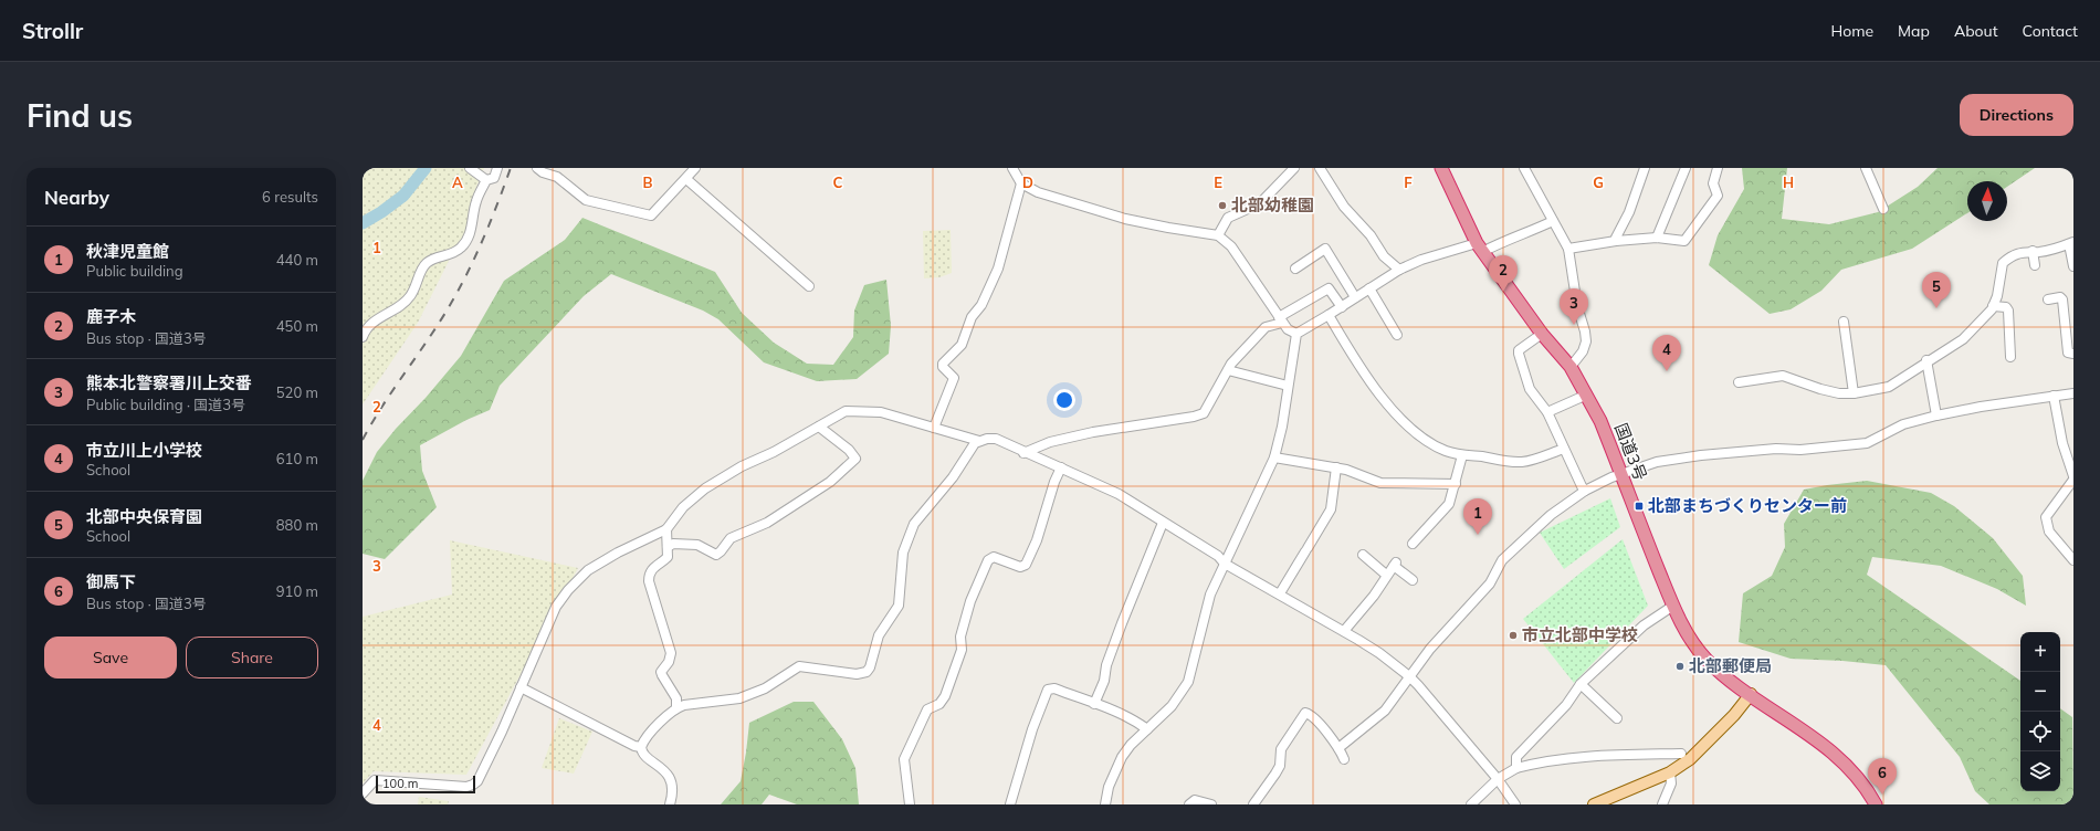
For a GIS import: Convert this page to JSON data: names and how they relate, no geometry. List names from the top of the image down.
{
  "streets": {
    "highway": ["国道3号"]
  },
  "places": {
    "other": ["北部幼稚園", "市立北部中学校", "北部郵便局"],
    "transit": ["北部まちづくりセンター前"]
  },
  "scale_bar": "100 m",
  "north": "top",
  "page": {
    "header": "Strollr",
    "nav": [
      "Home",
      "Map",
      "About",
      "Contact"
    ],
    "buttons": [
      "Directions",
      ["Save", "Share"]
    ],
    "title": "Find us",
    "heading": ["Nearby", "6 results"],
    "list": [
      {
        "mark": "1",
        "name": "秋津児童館",
        "note": "Public building",
        "value": "440 m"
      },
      {
        "mark": "2",
        "name": "鹿子木",
        "note": "Bus stop · 国道3号",
        "value": "450 m"
      },
      {
        "mark": "3",
        "name": "熊本北警察署川上交番",
        "note": "Public building · 国道3号",
        "value": "520 m"
      },
      {
        "mark": "4",
        "name": "市立川上小学校",
        "note": "School",
        "value": "610 m"
      },
      {
        "mark": "5",
        "name": "北部中央保育園",
        "note": "School",
        "value": "880 m"
      },
      {
        "mark": "6",
        "name": "御馬下",
        "note": "Bus stop · 国道3号",
        "value": "910 m"
      }
    ],
    "pins": [
      "2",
      "5",
      "3",
      "4",
      "1",
      "6"
    ],
    "map_buttons": ["+", "−"],
    "scale": "100 m"
  },
  "grid": {
    "columns": [
      "A",
      "B",
      "C",
      "D",
      "E",
      "F",
      "G",
      "H"
    ],
    "rows": [
      "1",
      "2",
      "3",
      "4"
    ]
  }
}
